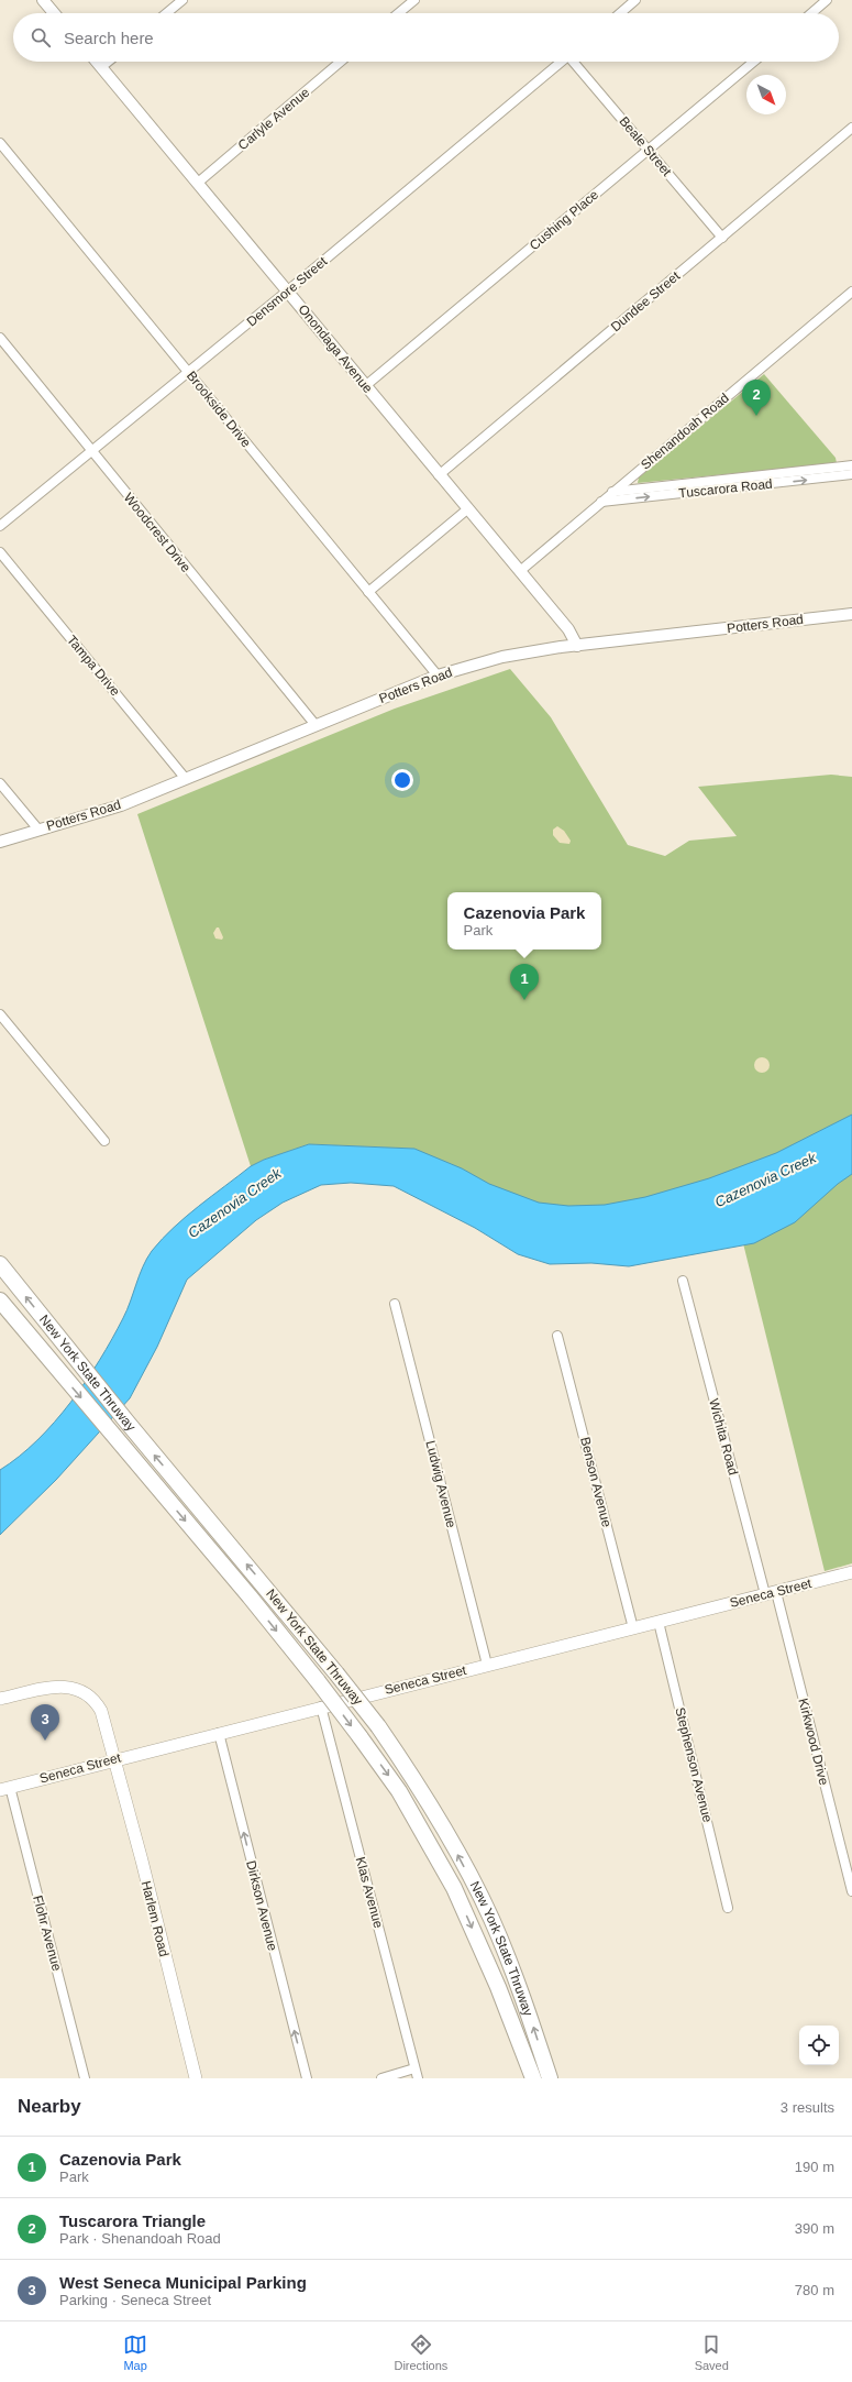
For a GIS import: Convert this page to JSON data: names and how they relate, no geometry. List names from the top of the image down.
{
  "streets": {
    "highway": ["New York State Thruway"],
    "main road": ["Seneca Street", "Harlem Road"],
    "street": [
      "Carlyle Avenue",
      "Beale Street",
      "Cushing Place",
      "Densmore Street",
      "Dundee Street",
      "Onondaga Avenue",
      "Brookside Drive",
      "Shenandoah Road",
      "Tuscarora Road",
      "Woodcrest Drive",
      "Potters Road",
      "Tampa Drive",
      "Wichita Road",
      "Benson Avenue",
      "Ludwig Avenue",
      "Kirkwood Drive",
      "Stephenson Avenue",
      "Klas Avenue",
      "Dirkson Avenue",
      "Flohr Avenue"
    ]
  },
  "crossings": [
    ["Carlyle Avenue", "Onondaga Avenue"],
    ["Beale Street", "Cushing Place"],
    ["Beale Street", "Dundee Street"],
    ["Cushing Place", "Onondaga Avenue"],
    ["Densmore Street", "Onondaga Avenue"],
    ["Densmore Street", "Brookside Drive"],
    ["Densmore Street", "Woodcrest Drive"],
    ["Dundee Street", "Onondaga Avenue"],
    ["Onondaga Avenue", "Shenandoah Road"],
    ["Onondaga Avenue", "Potters Road"],
    ["Brookside Drive", "Potters Road"],
    ["Shenandoah Road", "Tuscarora Road"],
    ["Woodcrest Drive", "Potters Road"],
    ["Potters Road", "Tampa Drive"],
    ["Wichita Road", "Seneca Street"],
    ["Wichita Road", "Kirkwood Drive"],
    ["Benson Avenue", "Seneca Street"],
    ["Ludwig Avenue", "Seneca Street"],
    ["Seneca Street", "Kirkwood Drive"],
    ["Seneca Street", "Stephenson Avenue"],
    ["Seneca Street", "Klas Avenue"],
    ["Seneca Street", "Dirkson Avenue"],
    ["Seneca Street", "Harlem Road"],
    ["Seneca Street", "Flohr Avenue"]
  ],
  "one_way": ["Dirkson Avenue"],
  "water": ["Cazenovia Creek"],
  "north": "bottom right",
  "page": {
    "search": "Search here",
    "pins": ["2", "1", "3"],
    "popup": ["Cazenovia Park", "Park"],
    "heading": ["Nearby", "3 results"],
    "list": [
      {
        "mark": "1",
        "name": "Cazenovia Park",
        "note": "Park",
        "value": "190 m"
      },
      {
        "mark": "2",
        "name": "Tuscarora Triangle",
        "note": "Park · Shenandoah Road",
        "value": "390 m"
      },
      {
        "mark": "3",
        "name": "West Seneca Municipal Parking",
        "note": "Parking · Seneca Street",
        "value": "780 m"
      }
    ],
    "nav": ["Map", "Directions", "Saved"]
  }
}
